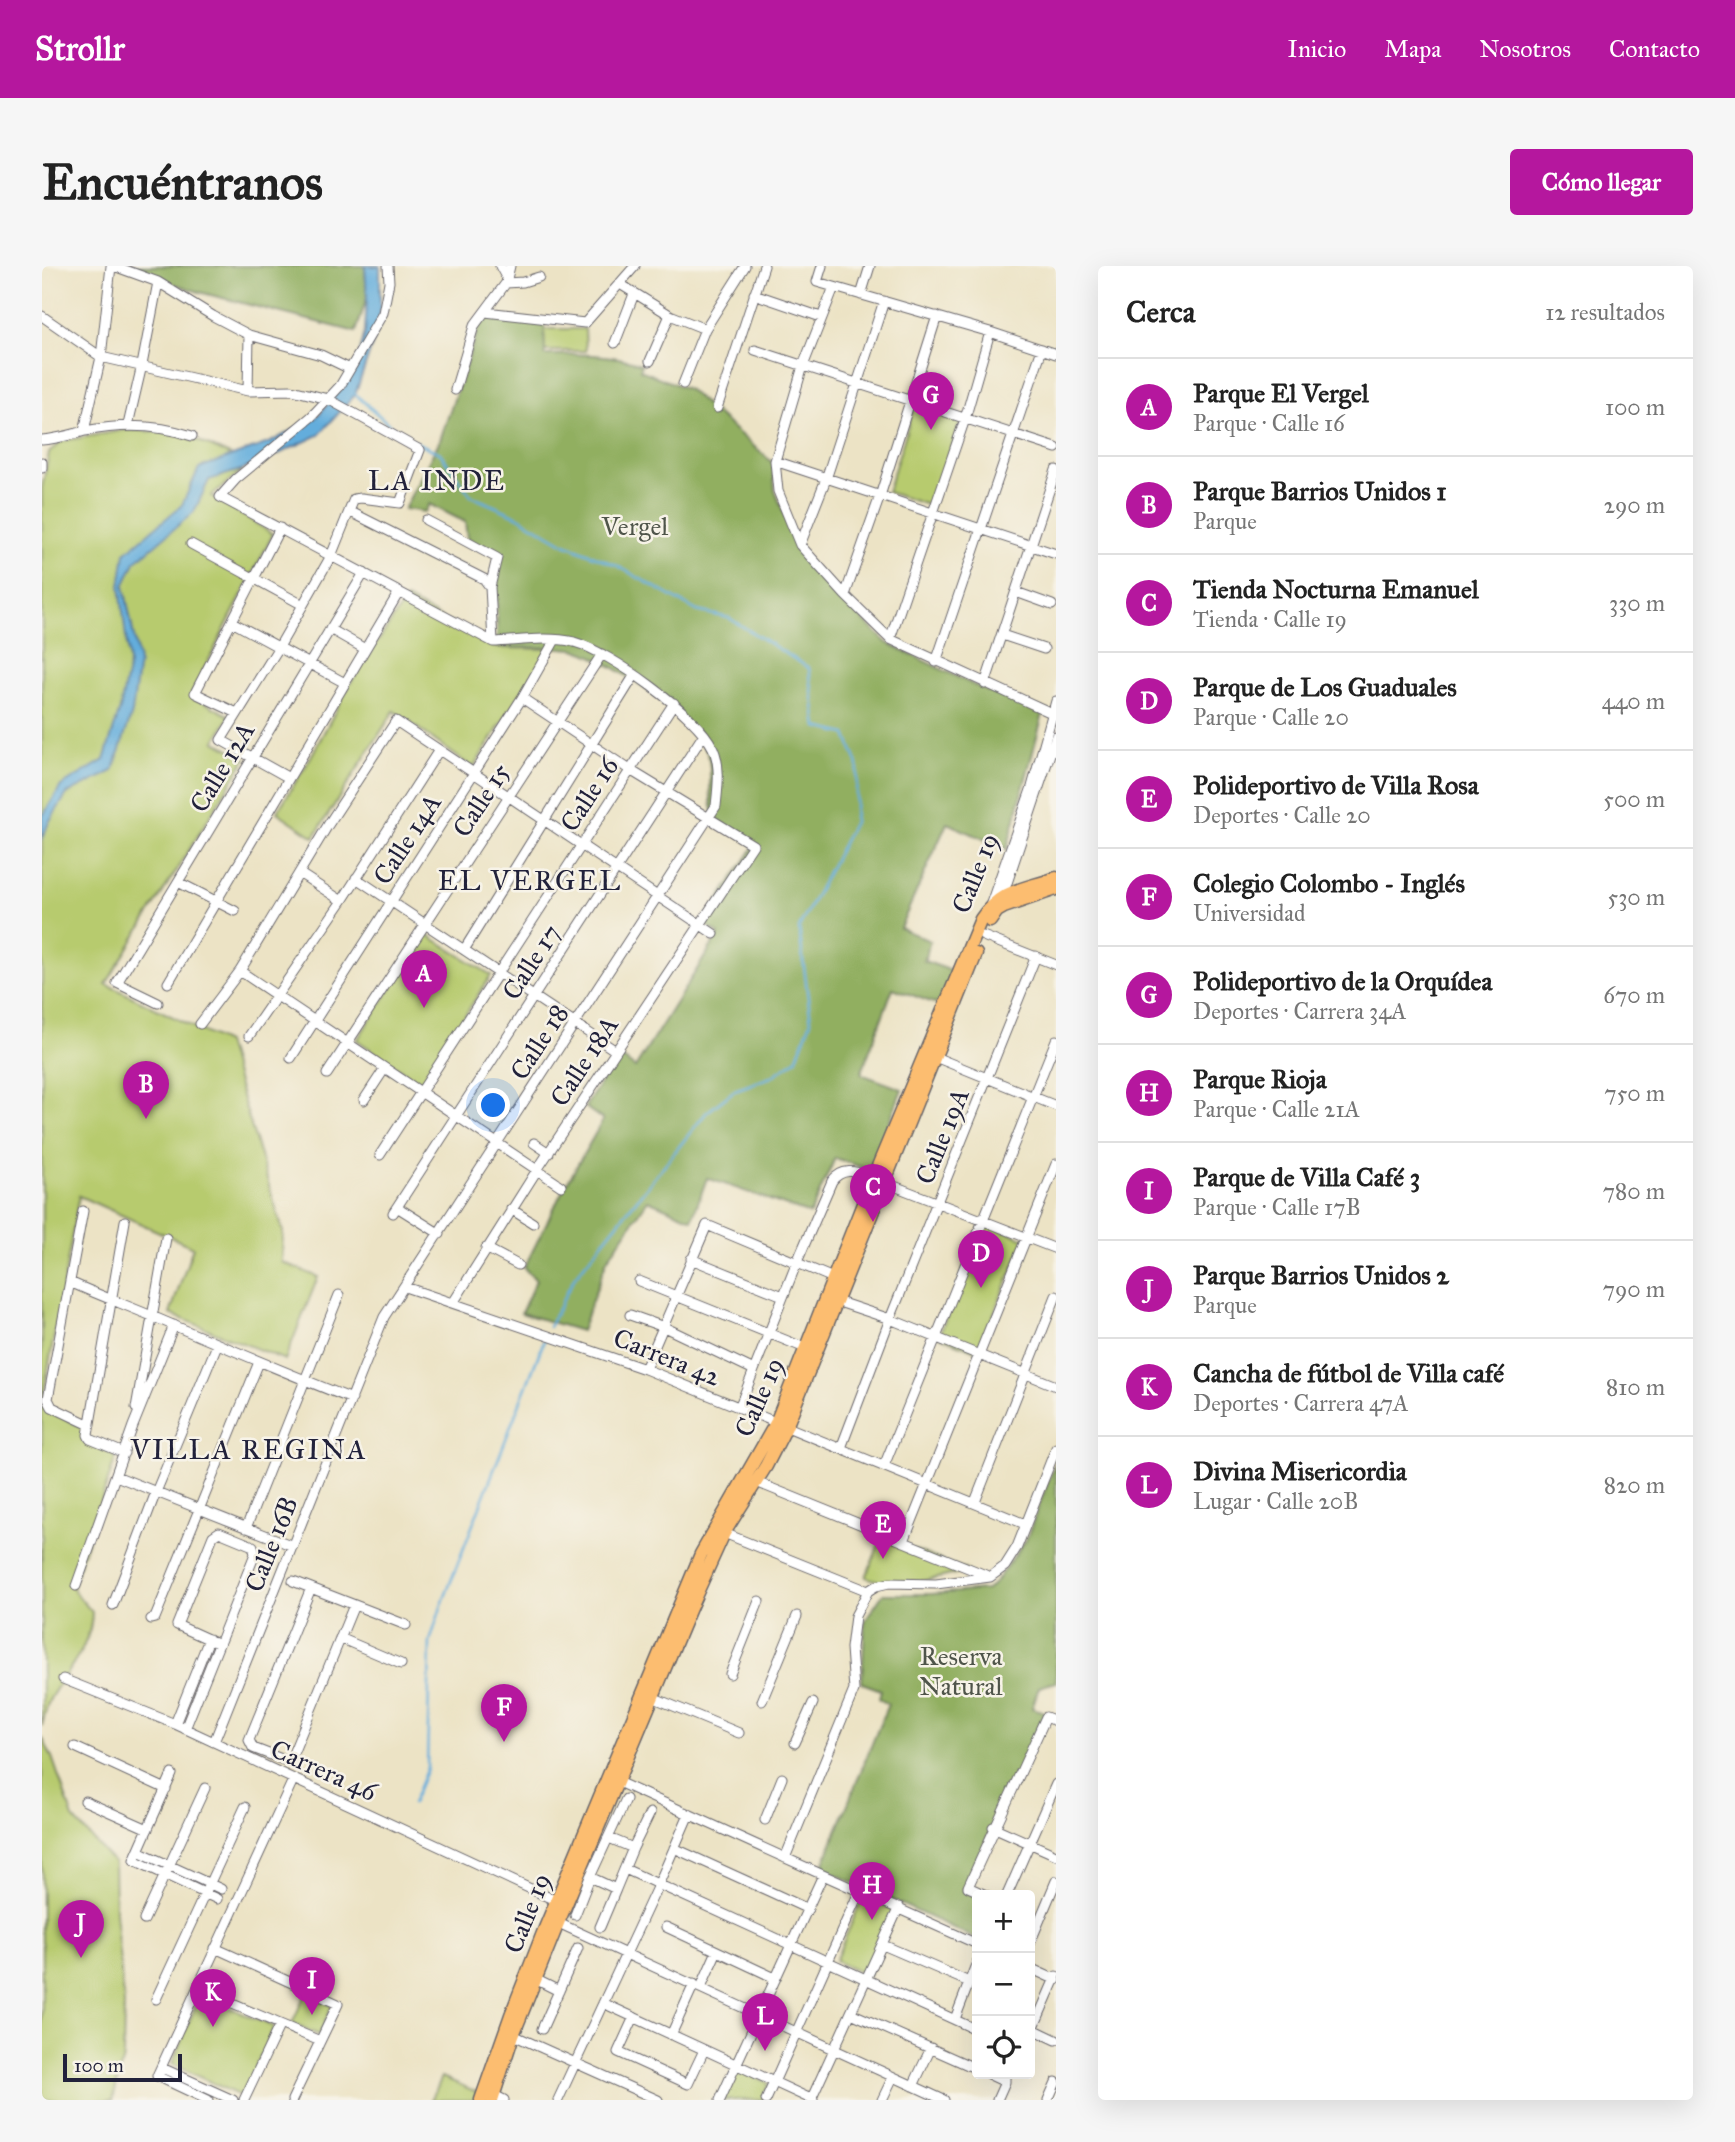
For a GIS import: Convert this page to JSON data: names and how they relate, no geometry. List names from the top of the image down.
{
  "streets": {
    "main road": ["Calle 19"],
    "street": [
      "Calle 12A",
      "Calle 16",
      "Calle 15",
      "Calle 14A",
      "Calle 17",
      "Calle 18",
      "Calle 18A",
      "Calle 19A",
      "Carrera 42",
      "Calle 16B",
      "Carrera 46"
    ]
  },
  "crossings": [
    ["Calle 19", "Carrera 42"],
    ["Calle 19", "Carrera 46"],
    ["Calle 17", "Calle 18"],
    ["Calle 18", "Calle 18A"],
    ["Calle 18", "Carrera 42"],
    ["Calle 18", "Calle 16B"],
    ["Calle 18A", "Carrera 42"],
    ["Calle 19A", "Carrera 42"],
    ["Carrera 42", "Calle 16B"],
    ["Calle 16B", "Carrera 46"]
  ],
  "districts": ["LA INDE", "EL VERGEL", "VILLA REGINA"],
  "parks": ["Vergel", "Reserva Natural"],
  "scale_bar": "100 m",
  "page": {
    "header": "Strollr",
    "nav": [
      "Inicio",
      "Mapa",
      "Nosotros",
      "Contacto"
    ],
    "buttons": "Cómo llegar",
    "title": "Encuéntranos",
    "heading": ["Cerca", "12 resultados"],
    "list": [
      {
        "mark": "A",
        "name": "Parque El Vergel",
        "note": "Parque · Calle 16",
        "value": "100 m"
      },
      {
        "mark": "B",
        "name": "Parque Barrios Unidos 1",
        "note": "Parque",
        "value": "290 m"
      },
      {
        "mark": "C",
        "name": "Tienda Nocturna Emanuel",
        "note": "Tienda · Calle 19",
        "value": "330 m"
      },
      {
        "mark": "D",
        "name": "Parque de Los Guaduales",
        "note": "Parque · Calle 20",
        "value": "440 m"
      },
      {
        "mark": "E",
        "name": "Polideportivo de Villa Rosa",
        "note": "Deportes · Calle 20",
        "value": "500 m"
      },
      {
        "mark": "F",
        "name": "Colegio Colombo - Inglés",
        "note": "Universidad",
        "value": "530 m"
      },
      {
        "mark": "G",
        "name": "Polideportivo de la Orquídea",
        "note": "Deportes · Carrera 34A",
        "value": "670 m"
      },
      {
        "mark": "H",
        "name": "Parque Rioja",
        "note": "Parque · Calle 21A",
        "value": "750 m"
      },
      {
        "mark": "I",
        "name": "Parque de Villa Café 3",
        "note": "Parque · Calle 17B",
        "value": "780 m"
      },
      {
        "mark": "J",
        "name": "Parque Barrios Unidos 2",
        "note": "Parque",
        "value": "790 m"
      },
      {
        "mark": "K",
        "name": "Cancha de fútbol de Villa café",
        "note": "Deportes · Carrera 47A",
        "value": "810 m"
      },
      {
        "mark": "L",
        "name": "Divina Misericordia",
        "note": "Lugar · Calle 20B",
        "value": "820 m"
      }
    ],
    "pins": [
      "G",
      "A",
      "B",
      "C",
      "D",
      "E",
      "F",
      "H",
      "J",
      "I",
      "K",
      "L"
    ],
    "map_buttons": ["+", "−"],
    "scale": "100 m"
  }
}
